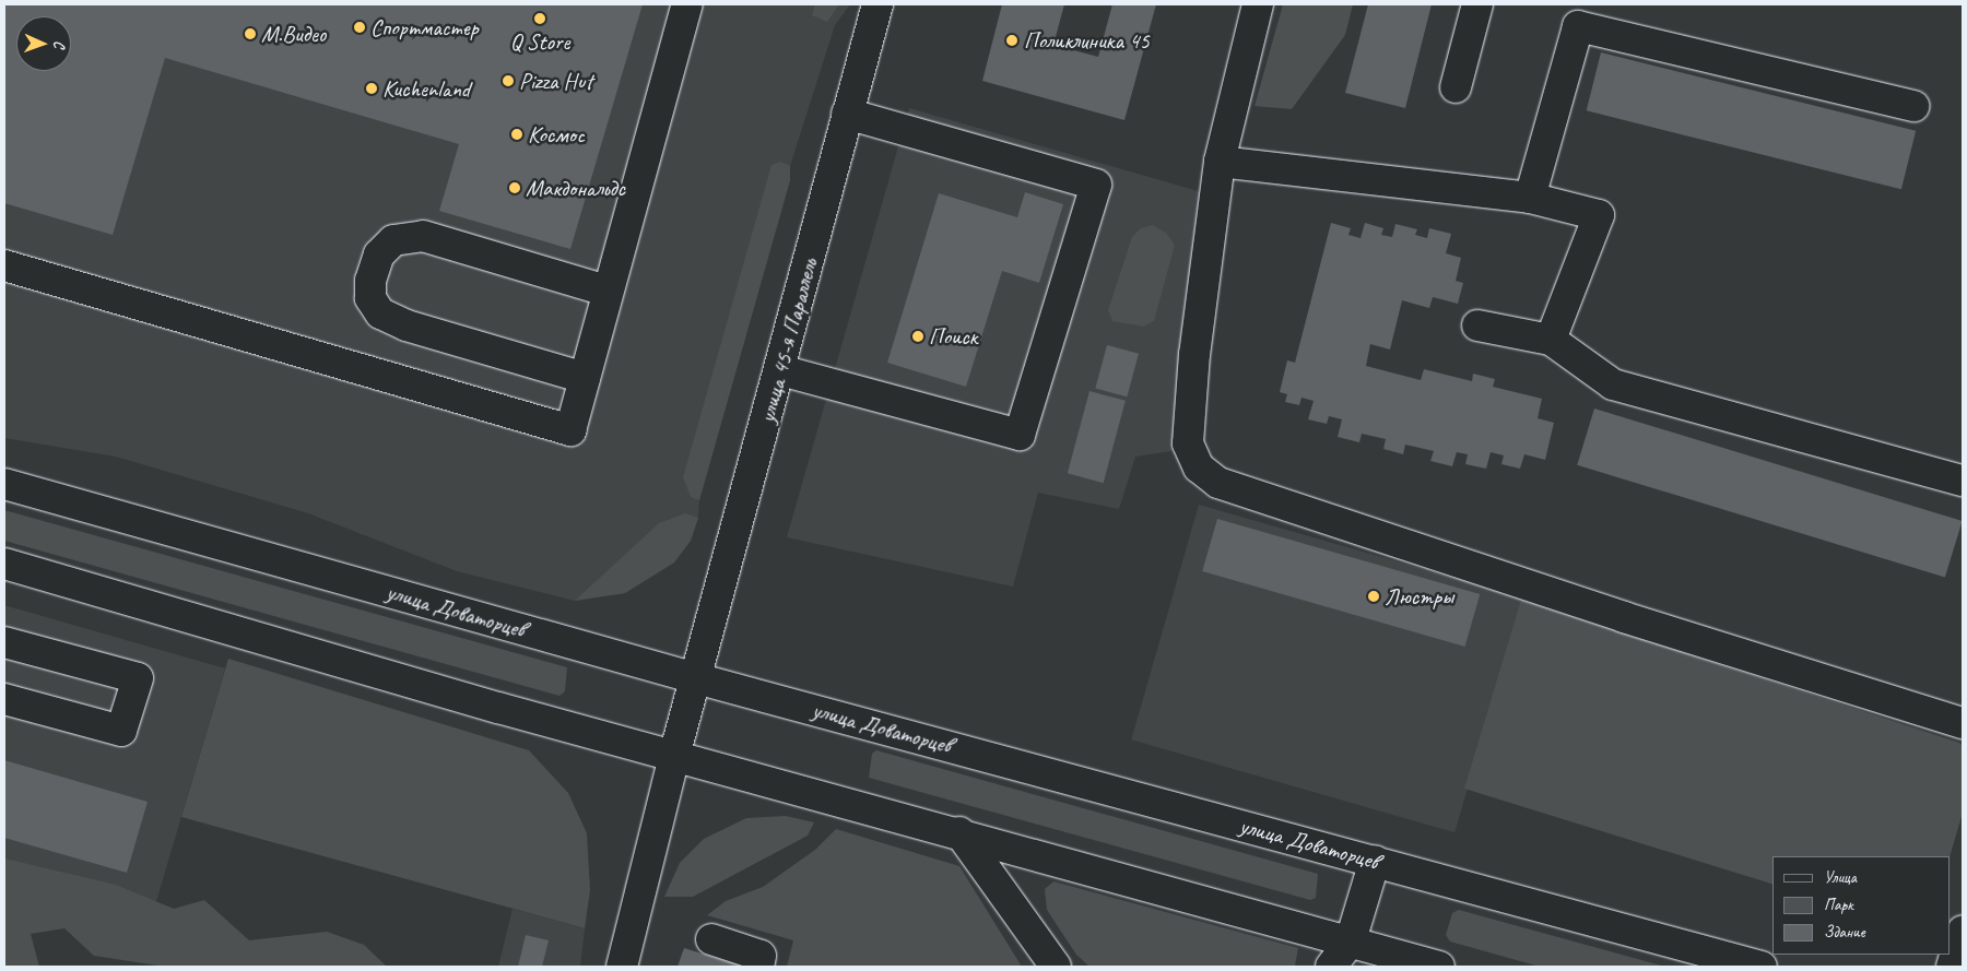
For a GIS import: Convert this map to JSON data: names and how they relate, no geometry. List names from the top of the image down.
{
  "streets": {
    "main road": ["улица 45-я Параллель", "улица Доваторцев"]
  },
  "crossings": [
    ["улица 45-я Параллель", "улица Доваторцев"]
  ],
  "places": [
    "Q Store",
    "Спортмастер",
    "М.Видео",
    "Поликлиника 45",
    "Pizza Hut",
    "Kuchenland",
    "Космос",
    "Макдональдс",
    "Поиск",
    "Люстры"
  ],
  "legend": ["Улица", "Парк", "Здание"],
  "north": "right"
}
